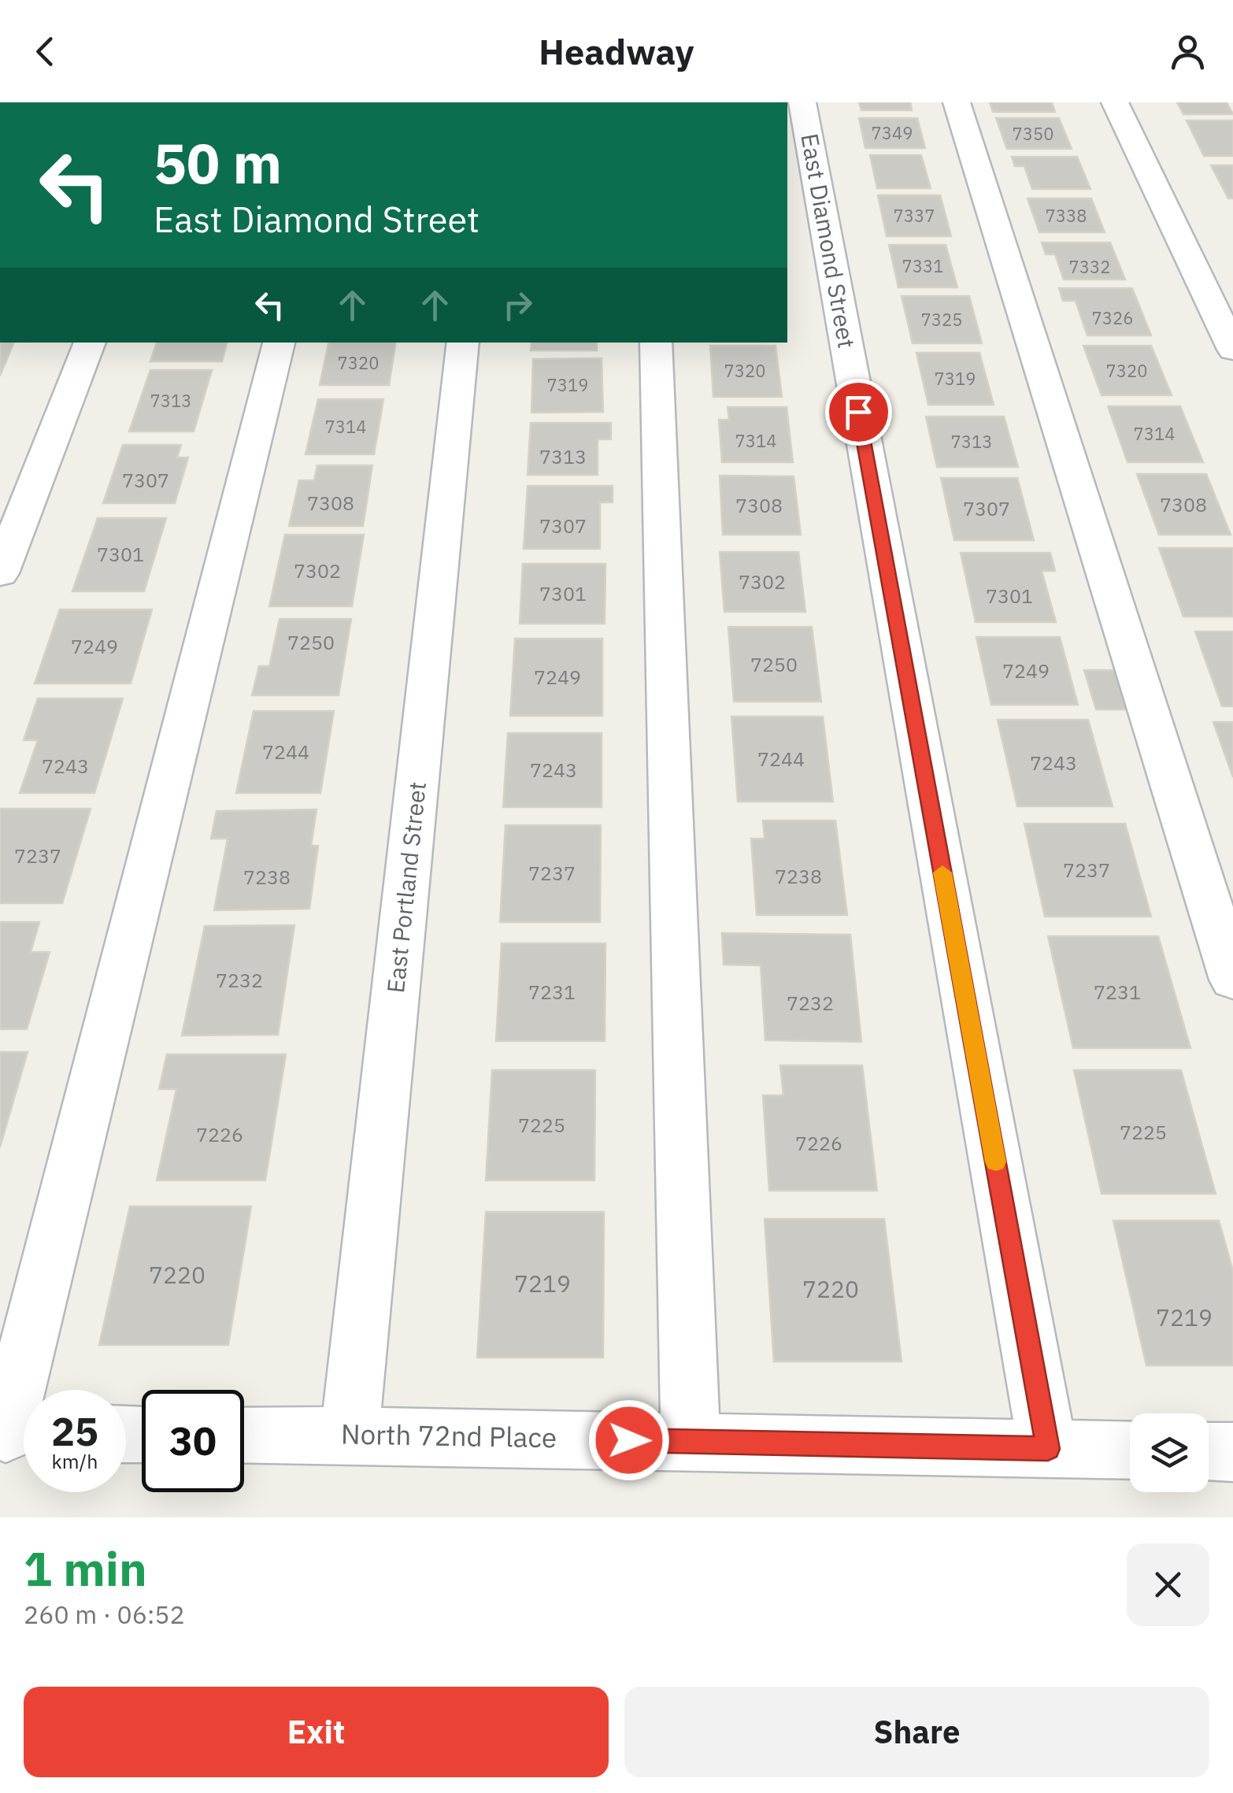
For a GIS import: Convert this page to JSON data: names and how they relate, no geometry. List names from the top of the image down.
{
  "streets": {
    "street": ["East Diamond Street", "East Portland Street", "North 72nd Place"]
  },
  "crossings": [
    ["East Diamond Street", "North 72nd Place"],
    ["East Portland Street", "North 72nd Place"]
  ],
  "house_numbers": [
    "7349",
    "7350",
    "7337",
    "7338",
    "7331",
    "7332",
    "7326",
    "7325",
    "7320",
    "7320",
    "7320",
    "7319",
    "7319",
    "7313",
    "7314",
    "7314",
    "7314",
    "7313",
    "7313",
    "7307",
    "7308",
    "7308",
    "7308",
    "7307",
    "7307",
    "7301",
    "7302",
    "7302",
    "7301",
    "7301",
    "7250",
    "7249",
    "7250",
    "7249",
    "7249",
    "7244",
    "7244",
    "7243",
    "7243",
    "7243",
    "7237",
    "7237",
    "7237",
    "7238",
    "7238",
    "7232",
    "7231",
    "7231",
    "7232",
    "7225",
    "7225",
    "7226",
    "7226",
    "7220",
    "7219",
    "7220",
    "7219"
  ],
  "page": {
    "header": "Headway",
    "turn": ["50 m", "East Diamond Street"],
    "speed": "25 km/h",
    "limit": "30",
    "heading": ["1 min", "260 m · 06:52"],
    "buttons": ["Exit", "Share"]
  }
}
